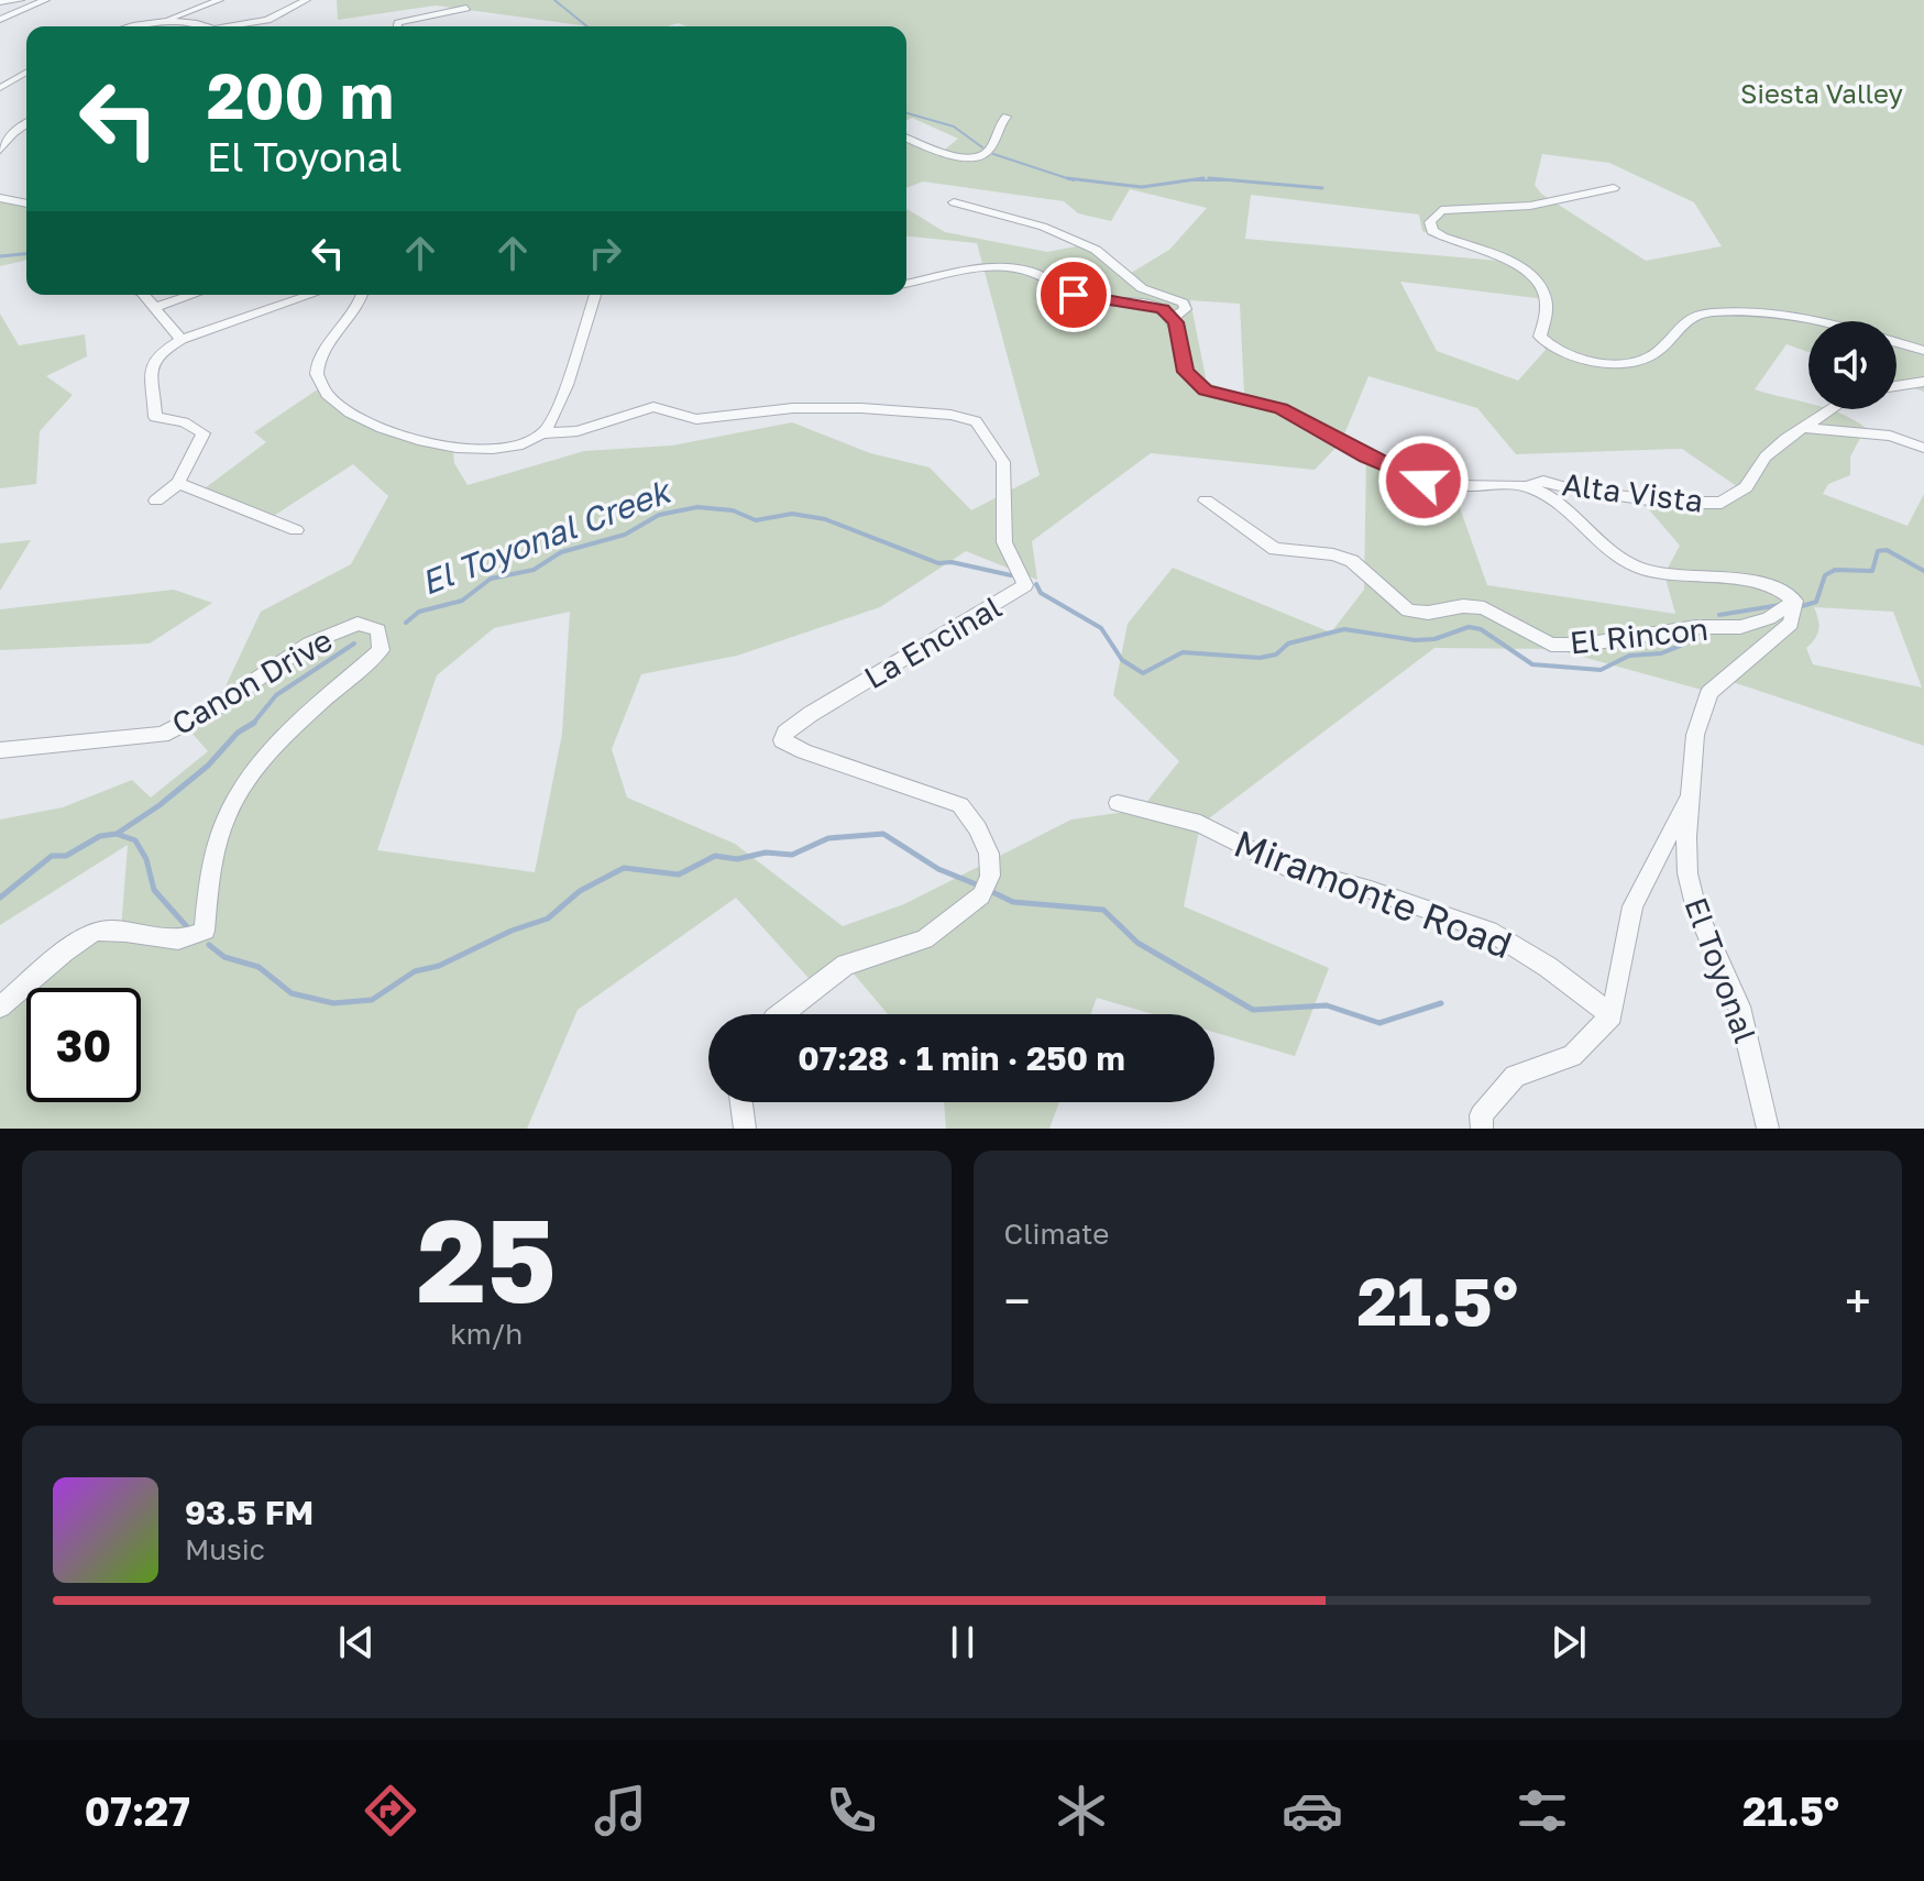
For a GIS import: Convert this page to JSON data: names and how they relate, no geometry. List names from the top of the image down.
{
  "streets": {
    "street": [
      "Alta Vista",
      "El Rincon",
      "La Encinal",
      "Canon Drive",
      "Miramonte Road",
      "El Toyonal"
    ]
  },
  "crossings": [
    ["El Rincon", "El Toyonal"]
  ],
  "water": ["El Toyonal Creek"],
  "parks": ["Siesta Valley"],
  "page": {
    "turn": ["200 m", "El Toyonal"],
    "limit": "30",
    "trip": "07:28 · 1 min · 250 m",
    "tile": [
      ["25", "km/h"],
      "Climate"
    ],
    "heat": ["−", "21.5°", "+"],
    "song": ["93.5 FM", "Music"],
    "tabs": ["07:27", "21.5°"]
  }
}
